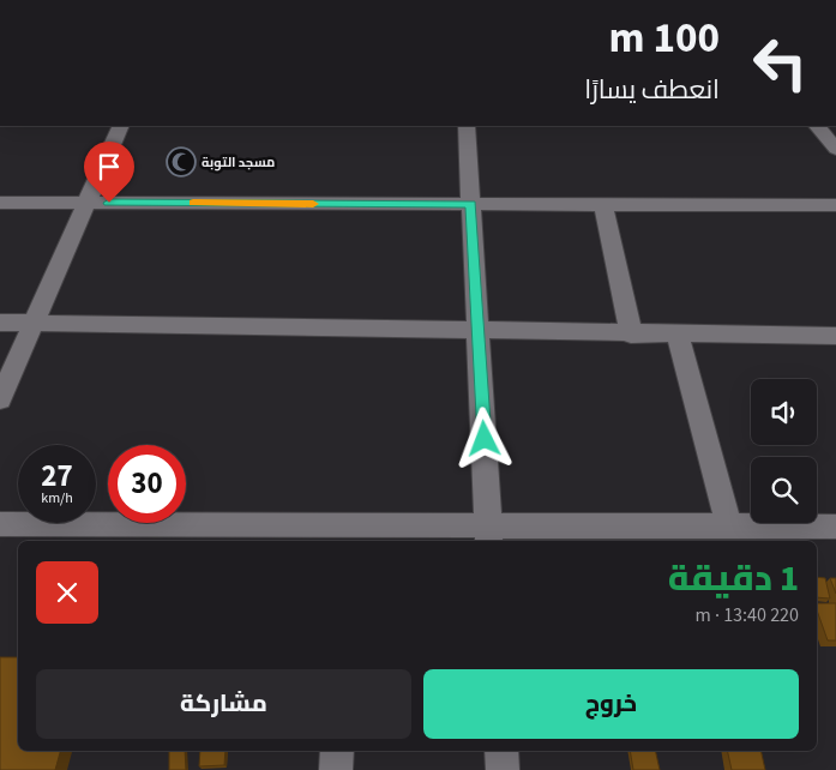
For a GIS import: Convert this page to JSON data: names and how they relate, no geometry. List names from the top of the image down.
{
  "places": {
    "mosque": ["مسجد التوبة"]
  },
  "page": {
    "turn": ["100 m", "انعطف يسارًا"],
    "speed": "27 km/h",
    "limit": "30",
    "heading": ["1 دقيقة", "220 m · 13:40"],
    "buttons": ["خروج", "مشاركة"]
  }
}
